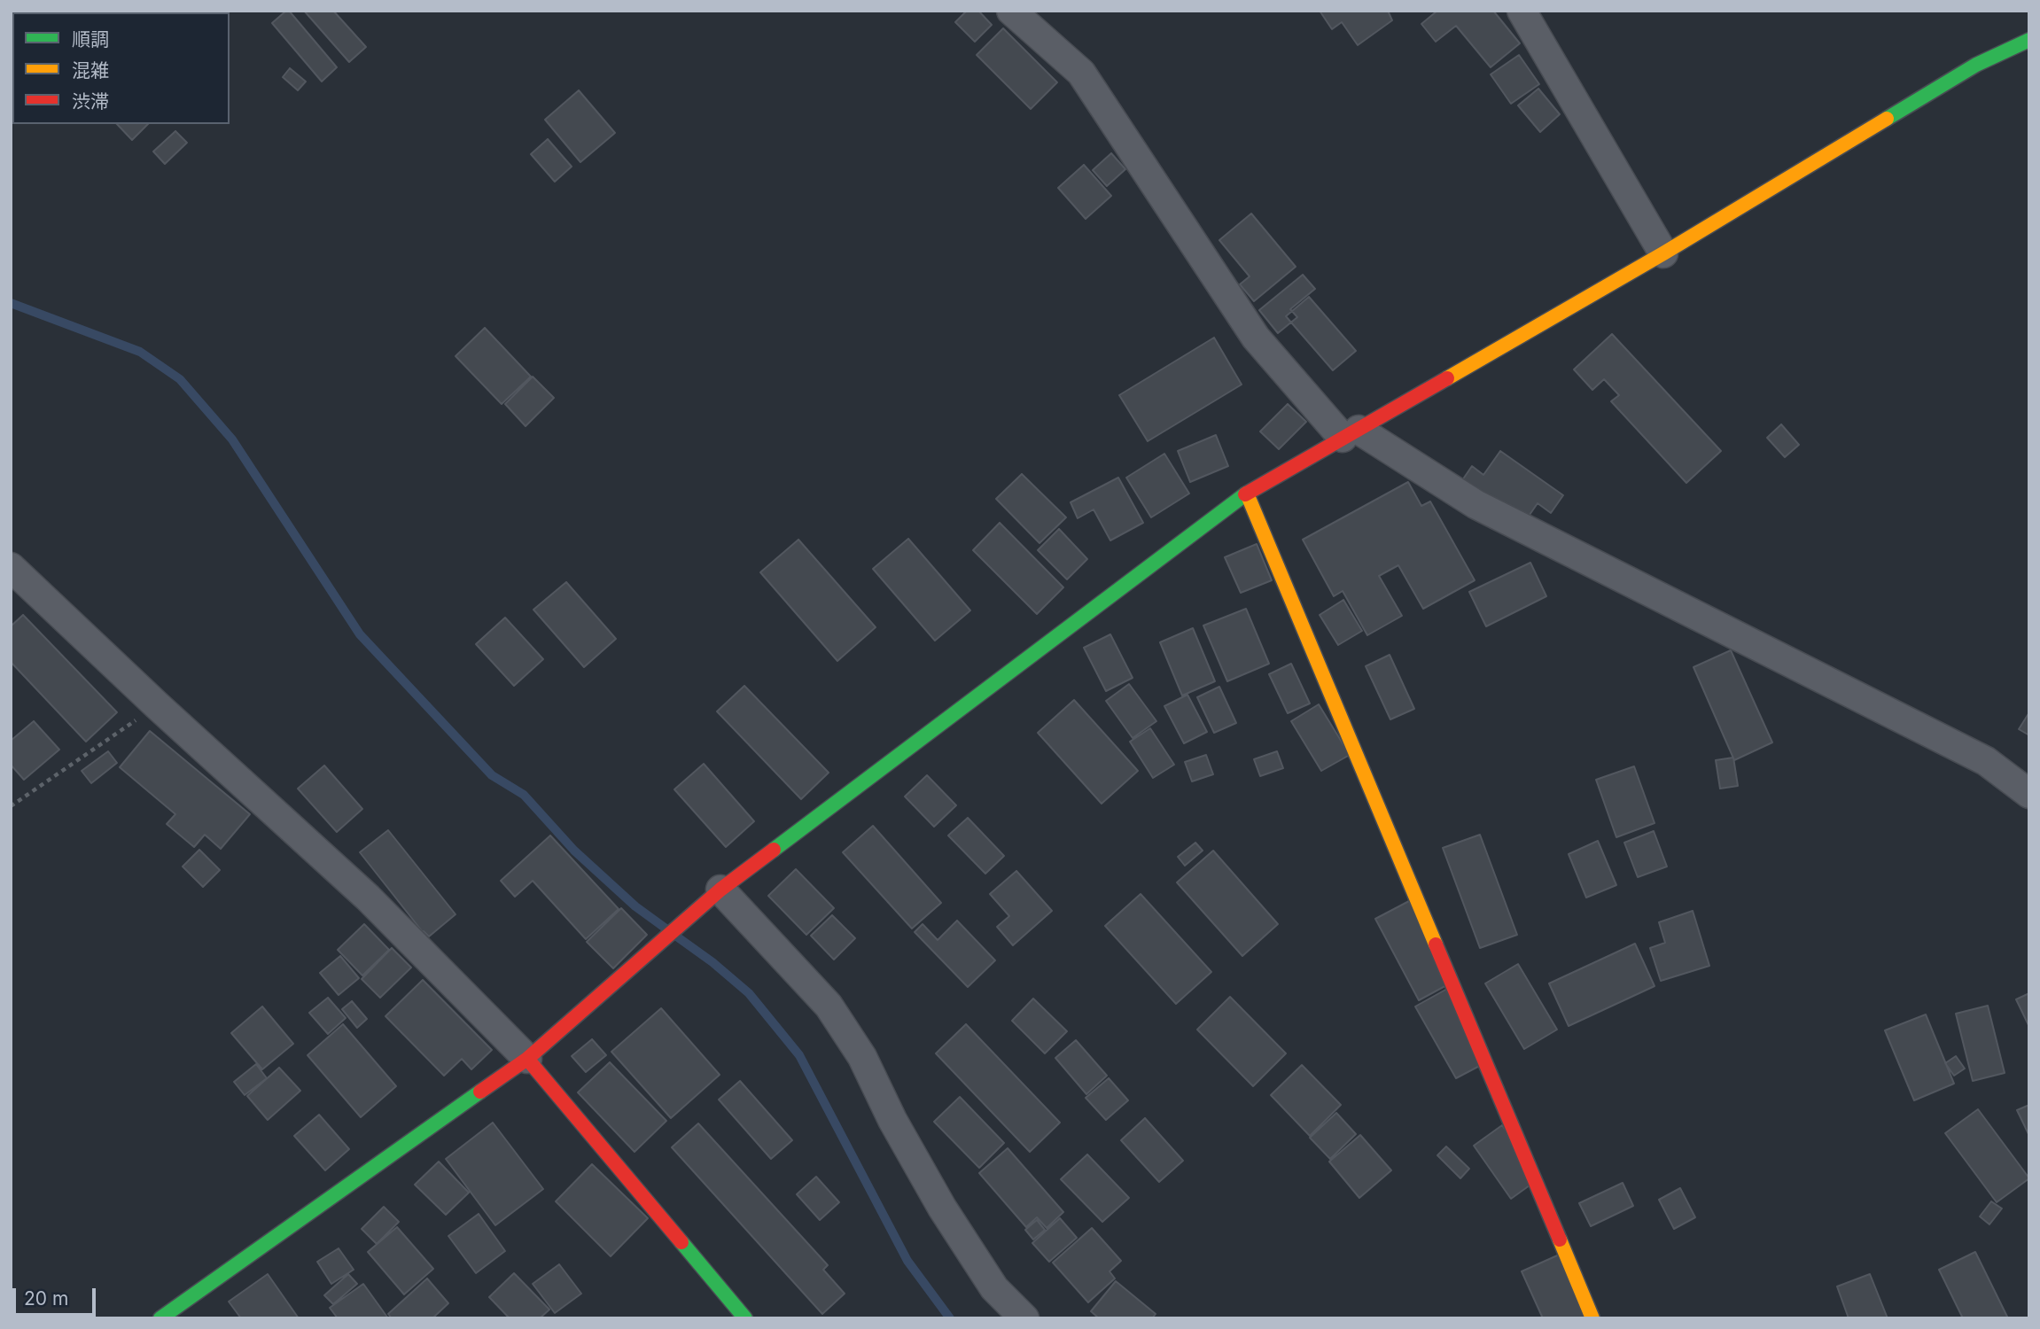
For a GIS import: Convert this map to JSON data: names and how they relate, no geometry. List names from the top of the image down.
{
  "legend": ["順調", "混雑", "渋滞"],
  "scale_bar": "20 m"
}
